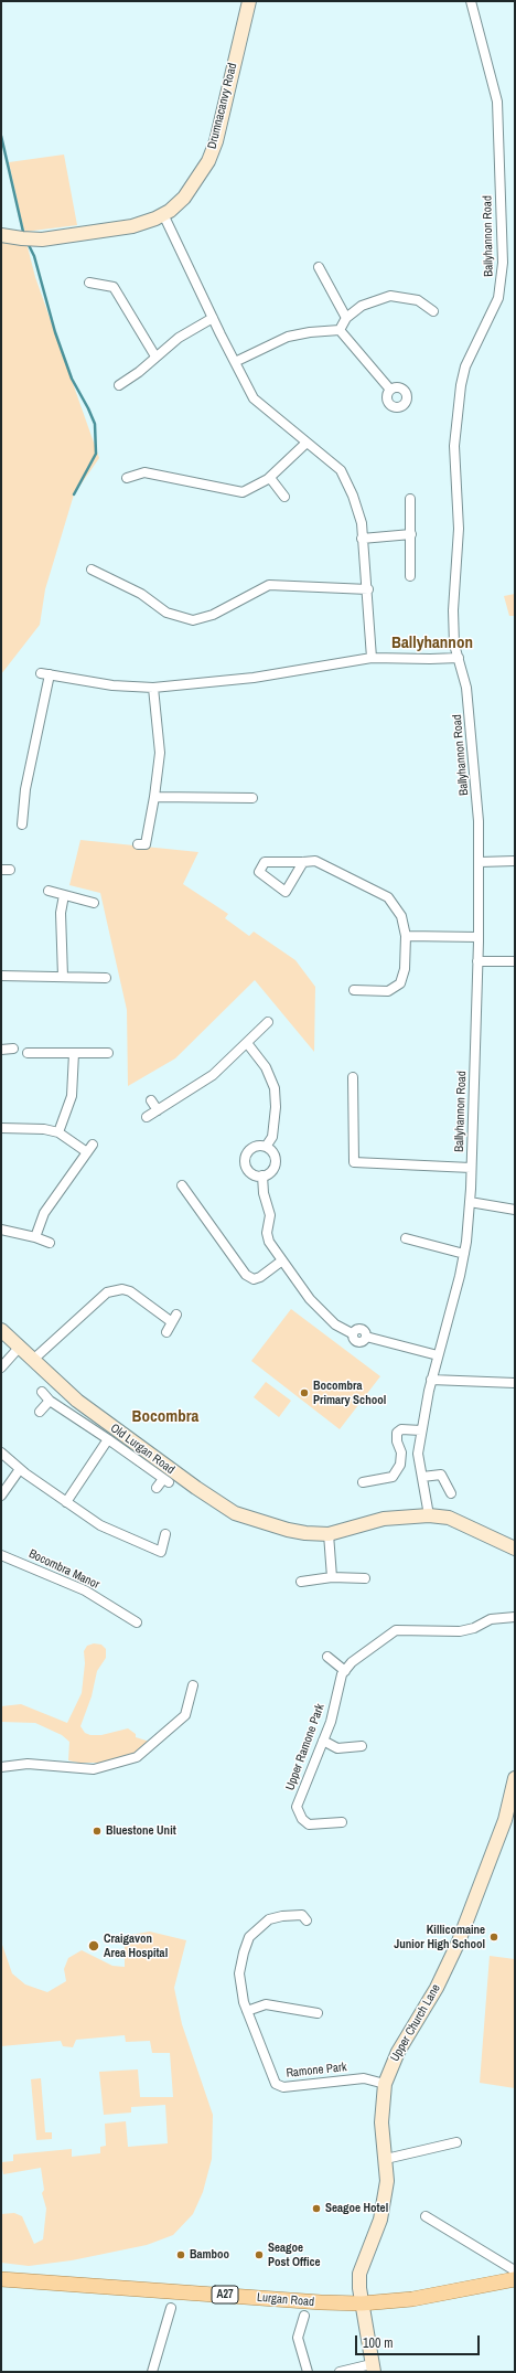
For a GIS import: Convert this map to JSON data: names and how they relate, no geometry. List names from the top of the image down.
{
  "streets": {
    "main road": ["A27", "Lurgan Road"],
    "street": [
      "Drumnacanvy Road",
      "Ballyhannon Road",
      "Old Lurgan Road",
      "Bocombra Manor",
      "Upper Ramone Park",
      "Upper Church Lane",
      "Ramone Park"
    ]
  },
  "crossings": [
    ["Ballyhannon Road", "Old Lurgan Road"],
    ["Upper Church Lane", "Ramone Park"],
    ["Upper Church Lane", "Lurgan Road"]
  ],
  "districts": ["Ballyhannon", "Bocombra"],
  "places": [
    "Bocombra Primary School",
    "Bluestone Unit",
    "Killicomaine Junior High School",
    "Craigavon Area Hospital",
    "Seagoe Hotel",
    "Bamboo",
    "Seagoe Post Office"
  ],
  "scale_bar": "100 m"
}
